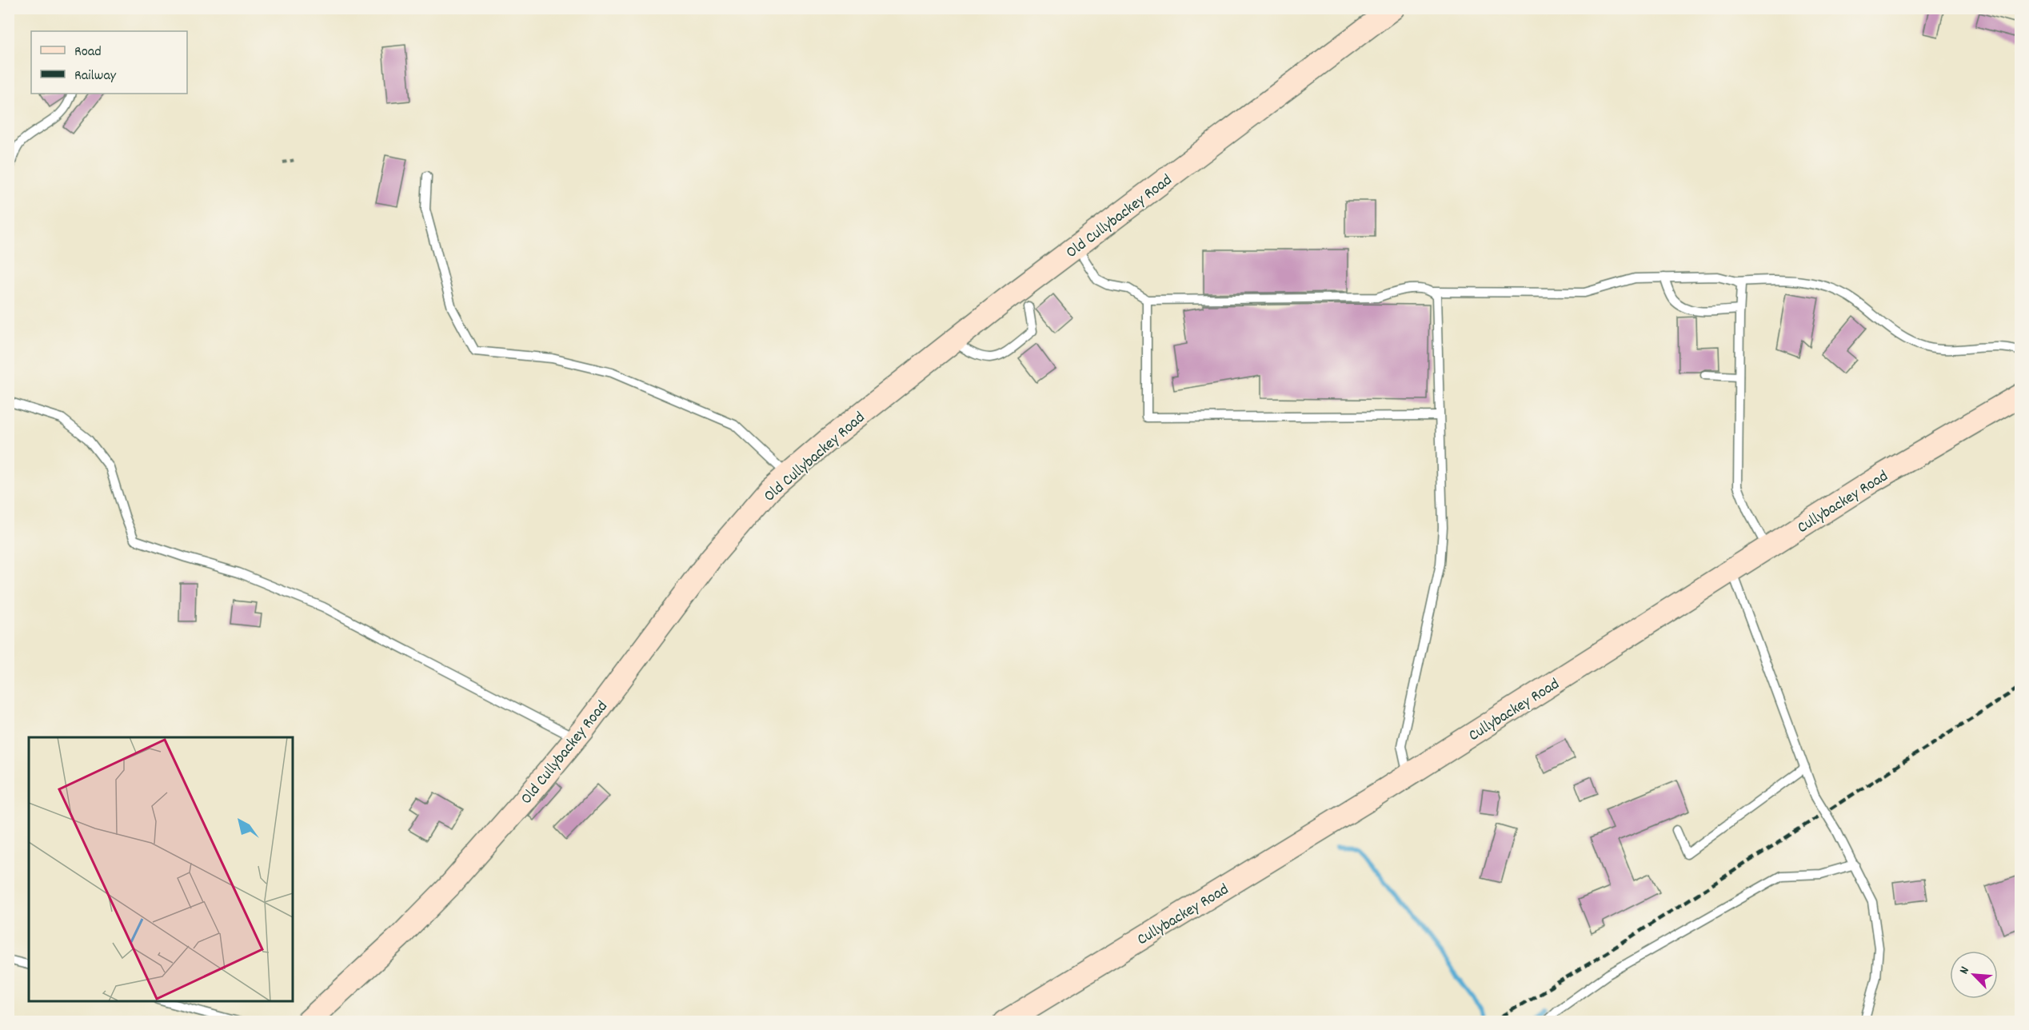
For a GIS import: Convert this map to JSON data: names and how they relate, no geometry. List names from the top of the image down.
{
  "streets": {
    "street": ["Old Cullybackey Road", "Cullybackey Road"]
  },
  "legend": ["Road", "Railway"],
  "north": "top left"
}
